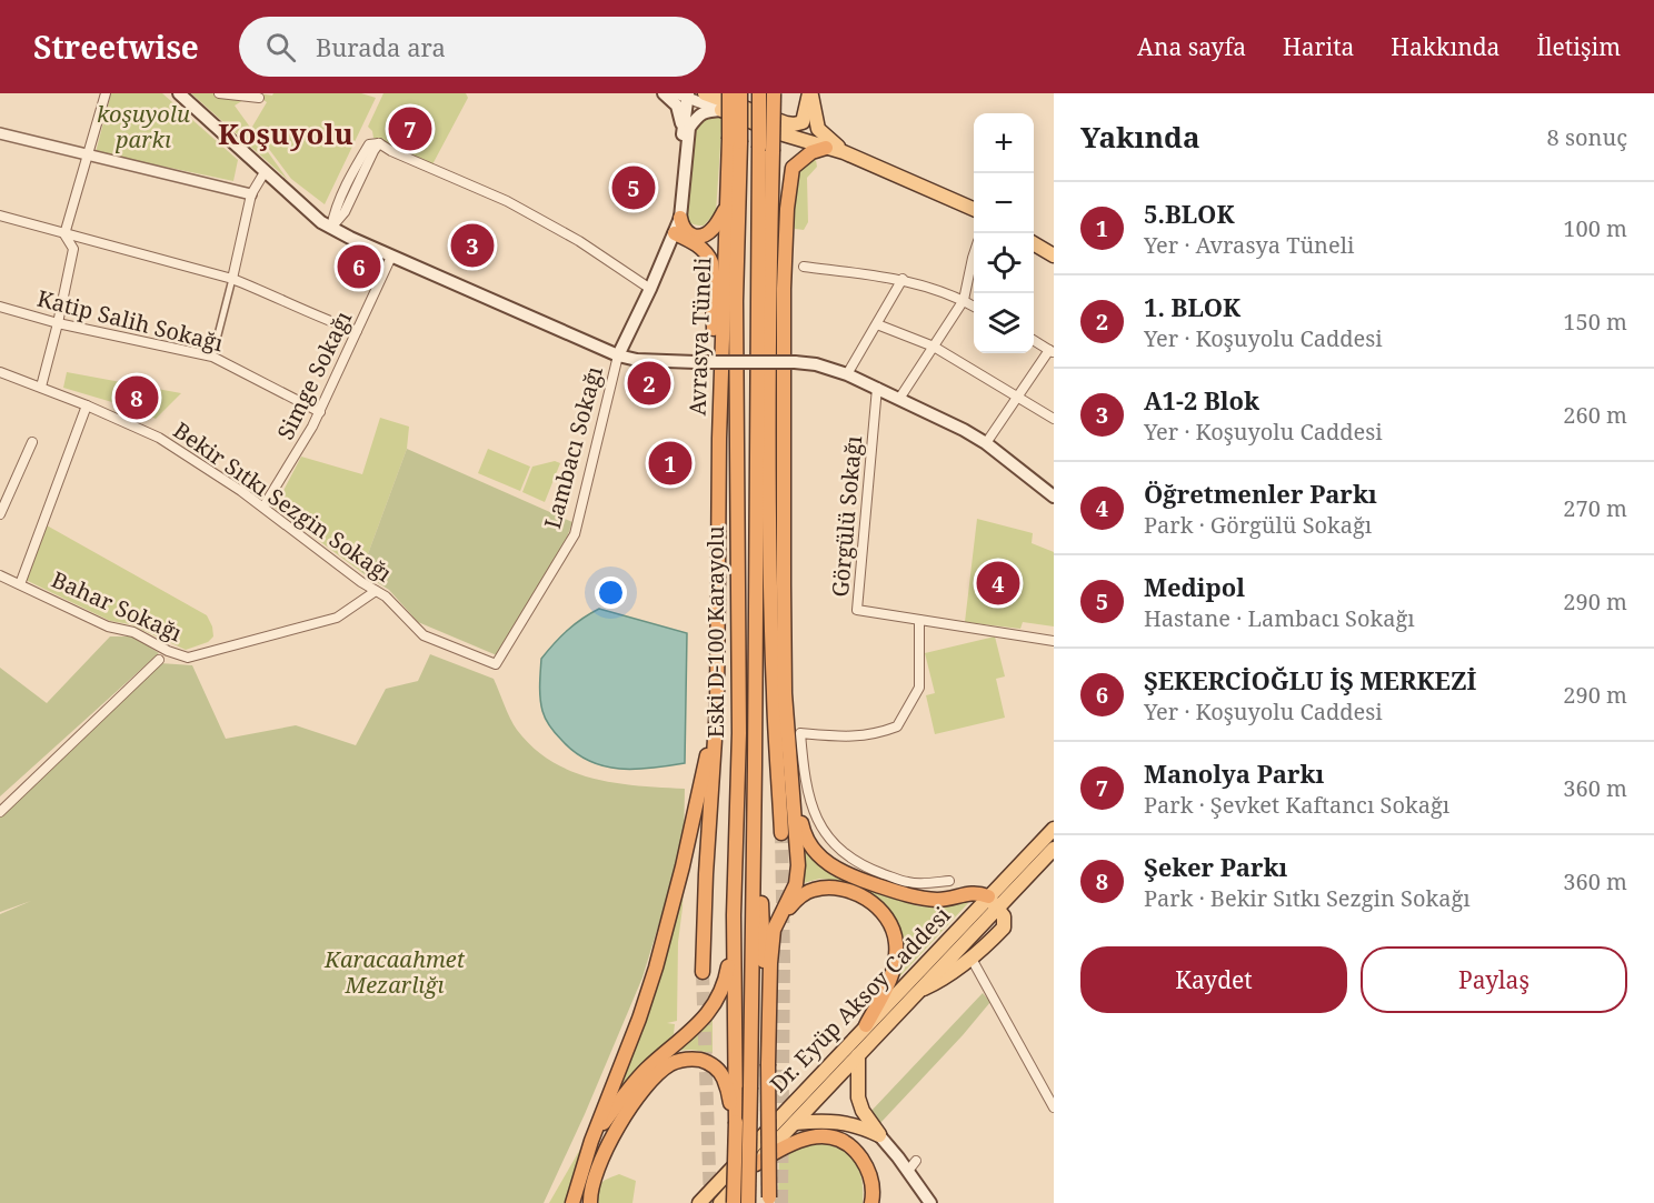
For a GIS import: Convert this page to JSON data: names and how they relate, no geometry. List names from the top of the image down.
{
  "streets": {
    "highway": ["Avrasya Tüneli", "Eski D-100 Karayolu"],
    "main road": ["Lambacı Sokağı", "Dr. Eyüp Aksoy Caddesi"],
    "street": [
      "Katip Salih Sokağı",
      "Simge Sokağı",
      "Bekir Sıtkı Sezgin Sokağı",
      "Görgülü Sokağı",
      "Bahar Sokağı"
    ]
  },
  "crossings": [
    ["Katip Salih Sokağı", "Simge Sokağı"],
    ["Avrasya Tüneli", "Eski D-100 Karayolu"],
    ["Simge Sokağı", "Bekir Sıtkı Sezgin Sokağı"],
    ["Lambacı Sokağı", "Bekir Sıtkı Sezgin Sokağı"],
    ["Bekir Sıtkı Sezgin Sokağı", "Bahar Sokağı"]
  ],
  "districts": ["Koşuyolu"],
  "parks": ["koşuyolu parkı", "Karacaahmet Mezarlığı"],
  "page": {
    "header": "Streetwise",
    "search": "Burada ara",
    "nav": [
      "Ana sayfa",
      "Harita",
      "Hakkında",
      "İletişim"
    ],
    "heading": ["Yakında", "8 sonuç"],
    "pins": [
      "7",
      "5",
      "3",
      "6",
      "2",
      "8",
      "1",
      "4"
    ],
    "map_buttons": ["+", "−"],
    "list": [
      {
        "mark": "1",
        "name": "5.BLOK",
        "note": "Yer · Avrasya Tüneli",
        "value": "100 m"
      },
      {
        "mark": "2",
        "name": "1. BLOK",
        "note": "Yer · Koşuyolu Caddesi",
        "value": "150 m"
      },
      {
        "mark": "3",
        "name": "A1-2 Blok",
        "note": "Yer · Koşuyolu Caddesi",
        "value": "260 m"
      },
      {
        "mark": "4",
        "name": "Öğretmenler Parkı",
        "note": "Park · Görgülü Sokağı",
        "value": "270 m"
      },
      {
        "mark": "5",
        "name": "Medipol",
        "note": "Hastane · Lambacı Sokağı",
        "value": "290 m"
      },
      {
        "mark": "6",
        "name": "ŞEKERCİOĞLU İŞ MERKEZİ",
        "note": "Yer · Koşuyolu Caddesi",
        "value": "290 m"
      },
      {
        "mark": "7",
        "name": "Manolya Parkı",
        "note": "Park · Şevket Kaftancı Sokağı",
        "value": "360 m"
      },
      {
        "mark": "8",
        "name": "Şeker Parkı",
        "note": "Park · Bekir Sıtkı Sezgin Sokağı",
        "value": "360 m"
      }
    ],
    "buttons": ["Kaydet", "Paylaş"]
  }
}
